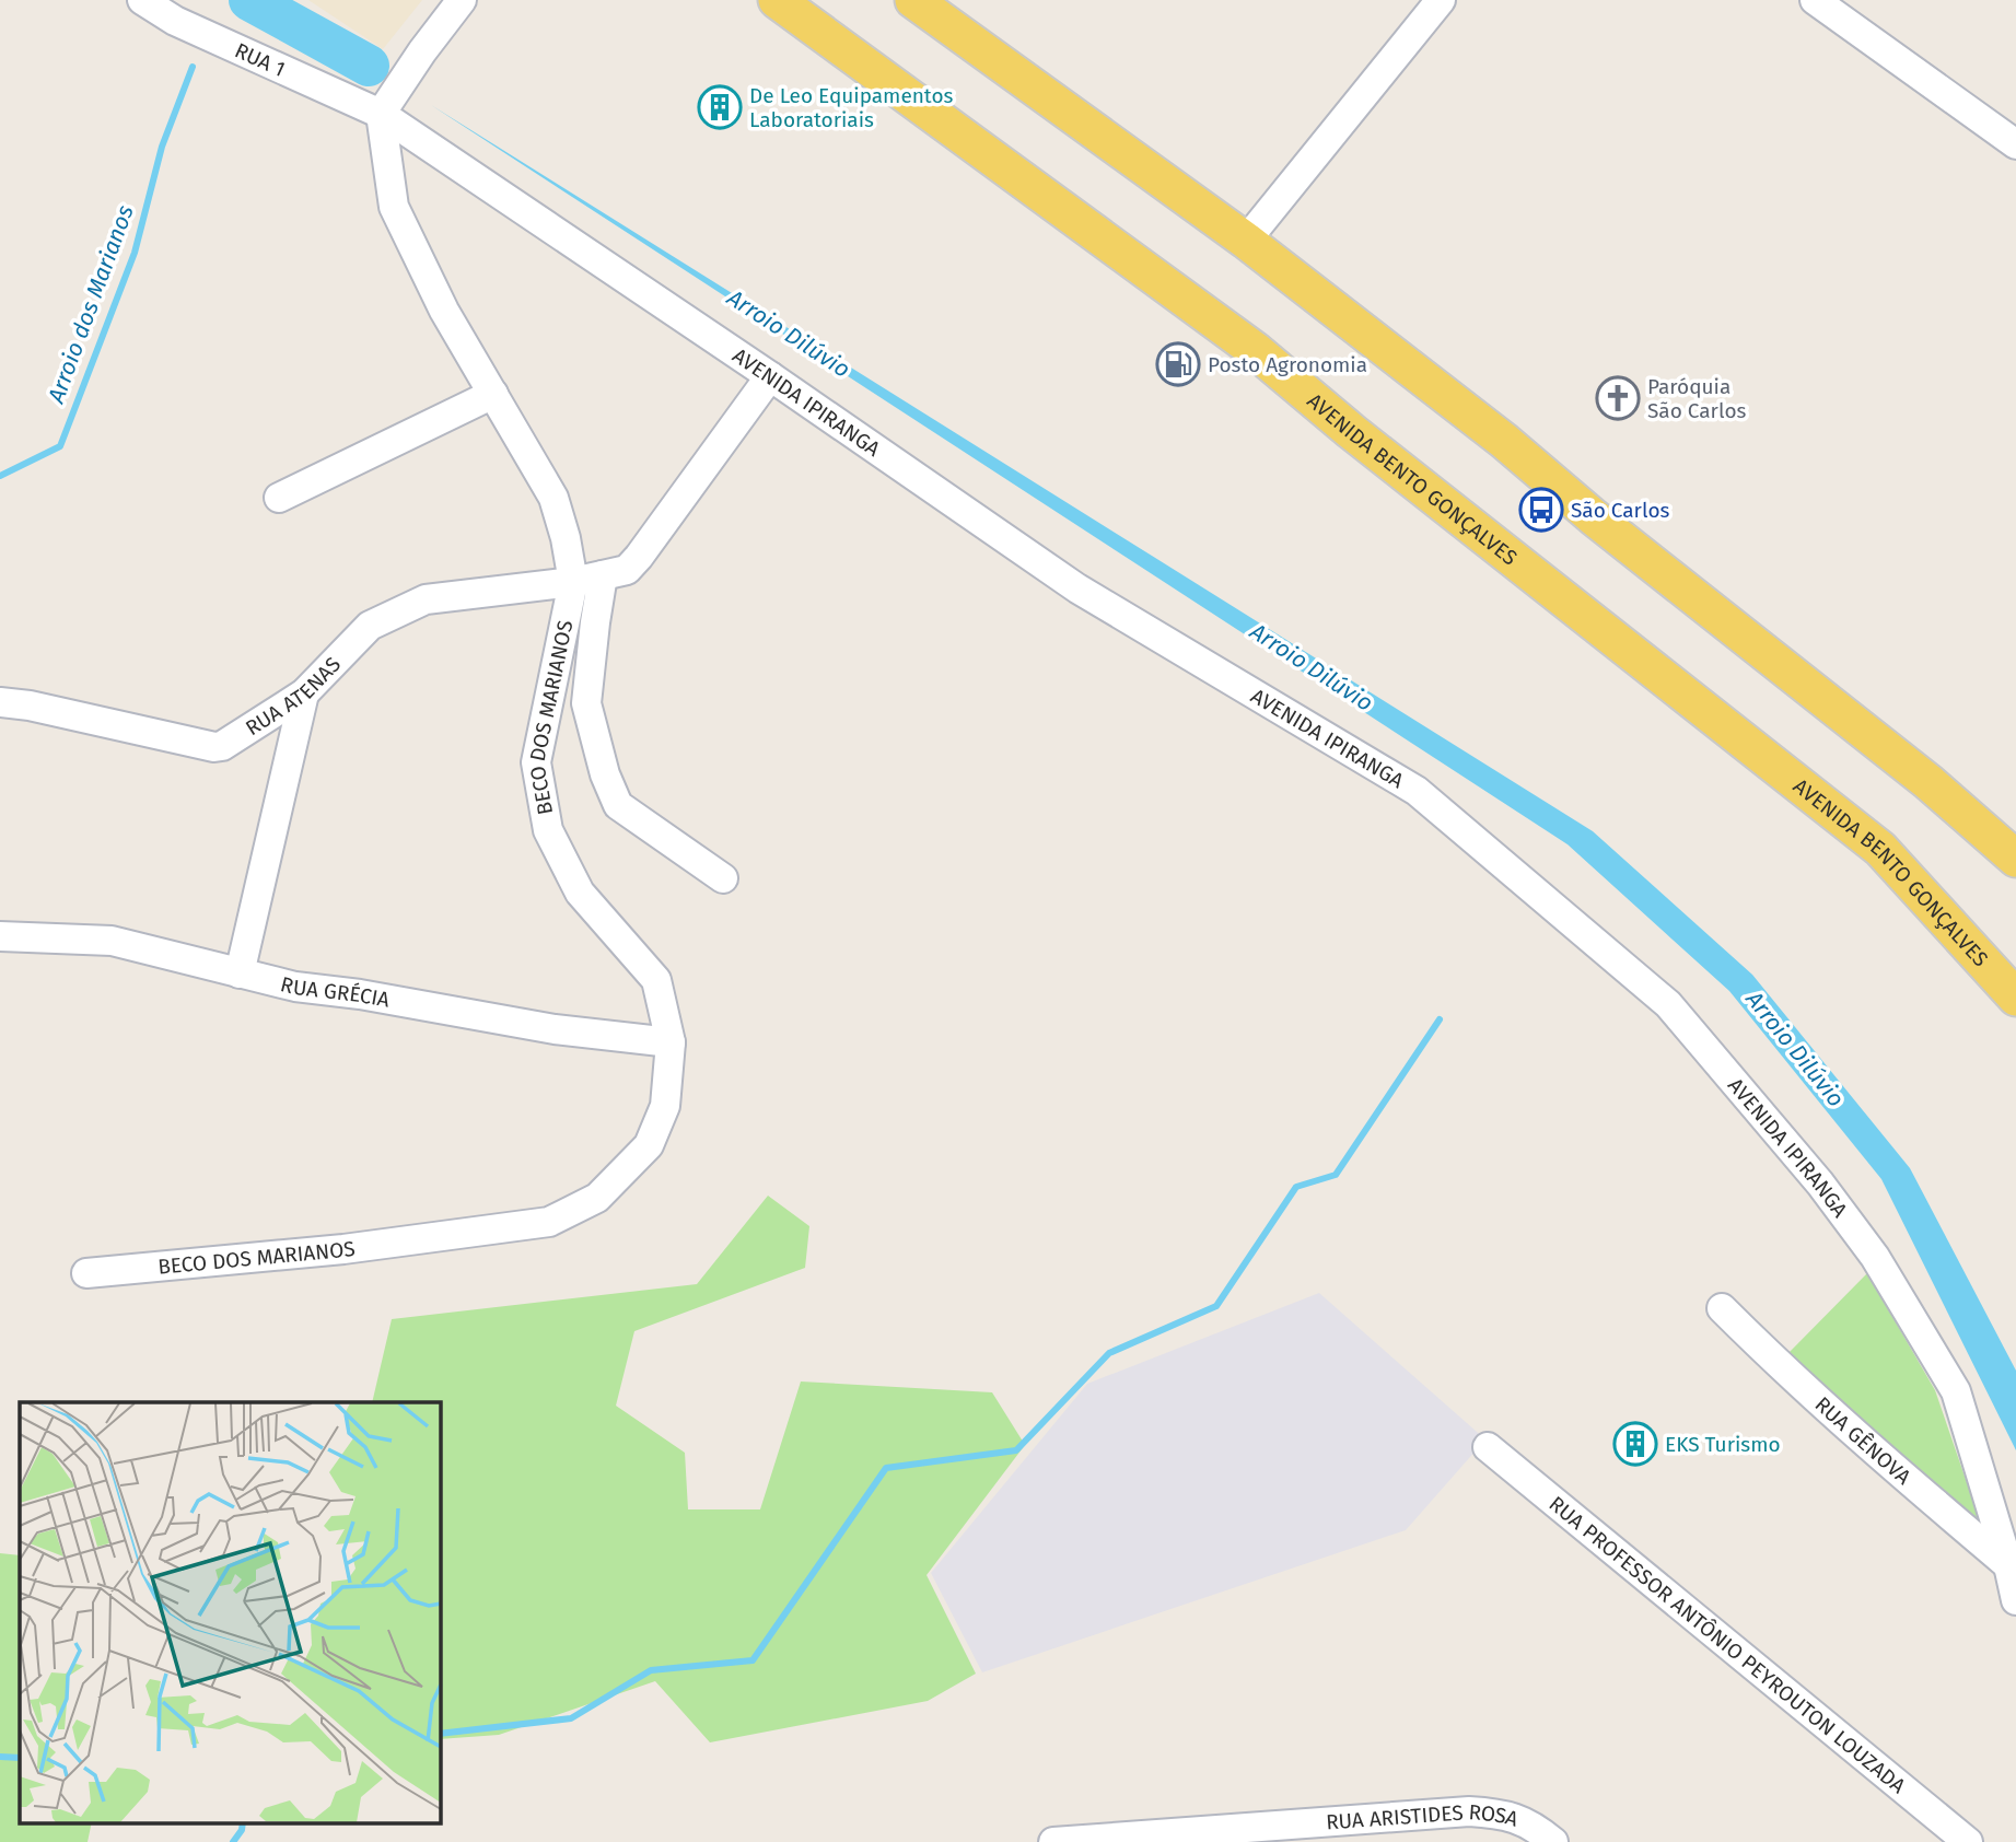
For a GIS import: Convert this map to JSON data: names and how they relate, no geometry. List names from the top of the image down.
{
  "streets": {
    "main road": ["AVENIDA BENTO GONÇALVES"],
    "street": [
      "RUA 1",
      "AVENIDA IPIRANGA",
      "RUA ATENAS",
      "BECO DOS MARIANOS",
      "RUA GRÉCIA",
      "RUA GÊNOVA",
      "RUA PROFESSOR ANTÔNIO PEYROUTON LOUZADA",
      "RUA ARISTIDES ROSA"
    ]
  },
  "crossings": [
    ["RUA 1", "AVENIDA IPIRANGA"],
    ["RUA 1", "BECO DOS MARIANOS"],
    ["AVENIDA IPIRANGA", "RUA ATENAS"],
    ["AVENIDA IPIRANGA", "BECO DOS MARIANOS"],
    ["AVENIDA IPIRANGA", "RUA GÊNOVA"],
    ["RUA ATENAS", "BECO DOS MARIANOS"],
    ["BECO DOS MARIANOS", "RUA GRÉCIA"]
  ],
  "water": ["Arroio dos Marianos", "Arroio Dilúvio"],
  "places": {
    "building": ["De Leo Equipamentos Laboratoriais", "EKS Turismo"],
    "fuel station": ["Posto Agronomia"],
    "church": ["Paróquia São Carlos"],
    "bus stop": ["São Carlos"]
  }
}
